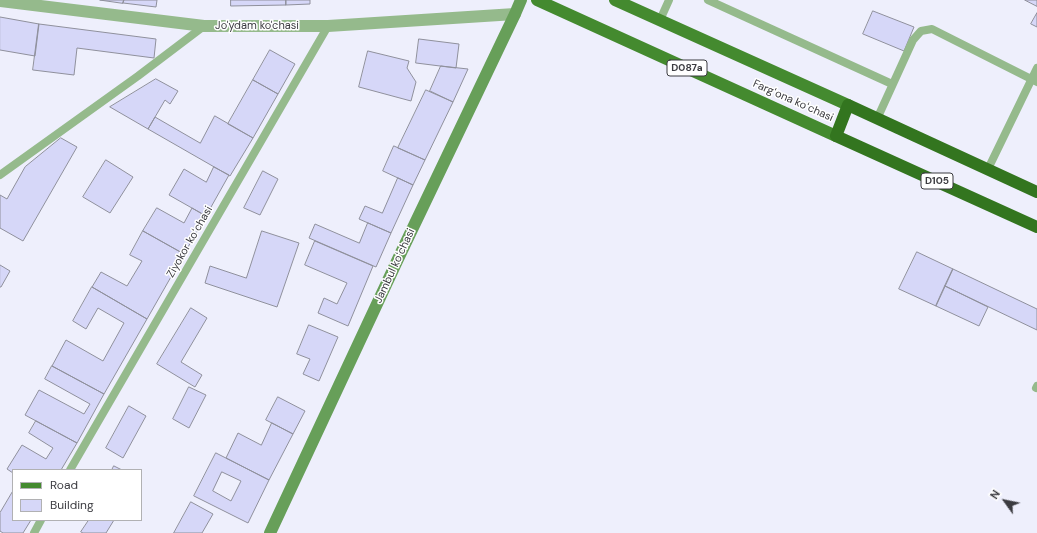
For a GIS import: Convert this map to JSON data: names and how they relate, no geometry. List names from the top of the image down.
{
  "streets": {
    "highway": ["Fargʻona koʻchasi", "D105"],
    "main road": ["D087a"],
    "street": ["Jo'ydam ko'chasi", "Jambul koʻchasi"],
    "lane": ["Ziyokor koʻchasi"]
  },
  "crossings": [
    ["Jo'ydam ko'chasi", "Ziyokor koʻchasi"],
    ["Jo'ydam ko'chasi", "Jambul koʻchasi"]
  ],
  "legend": ["Road", "Building"],
  "north": "top left"
}
